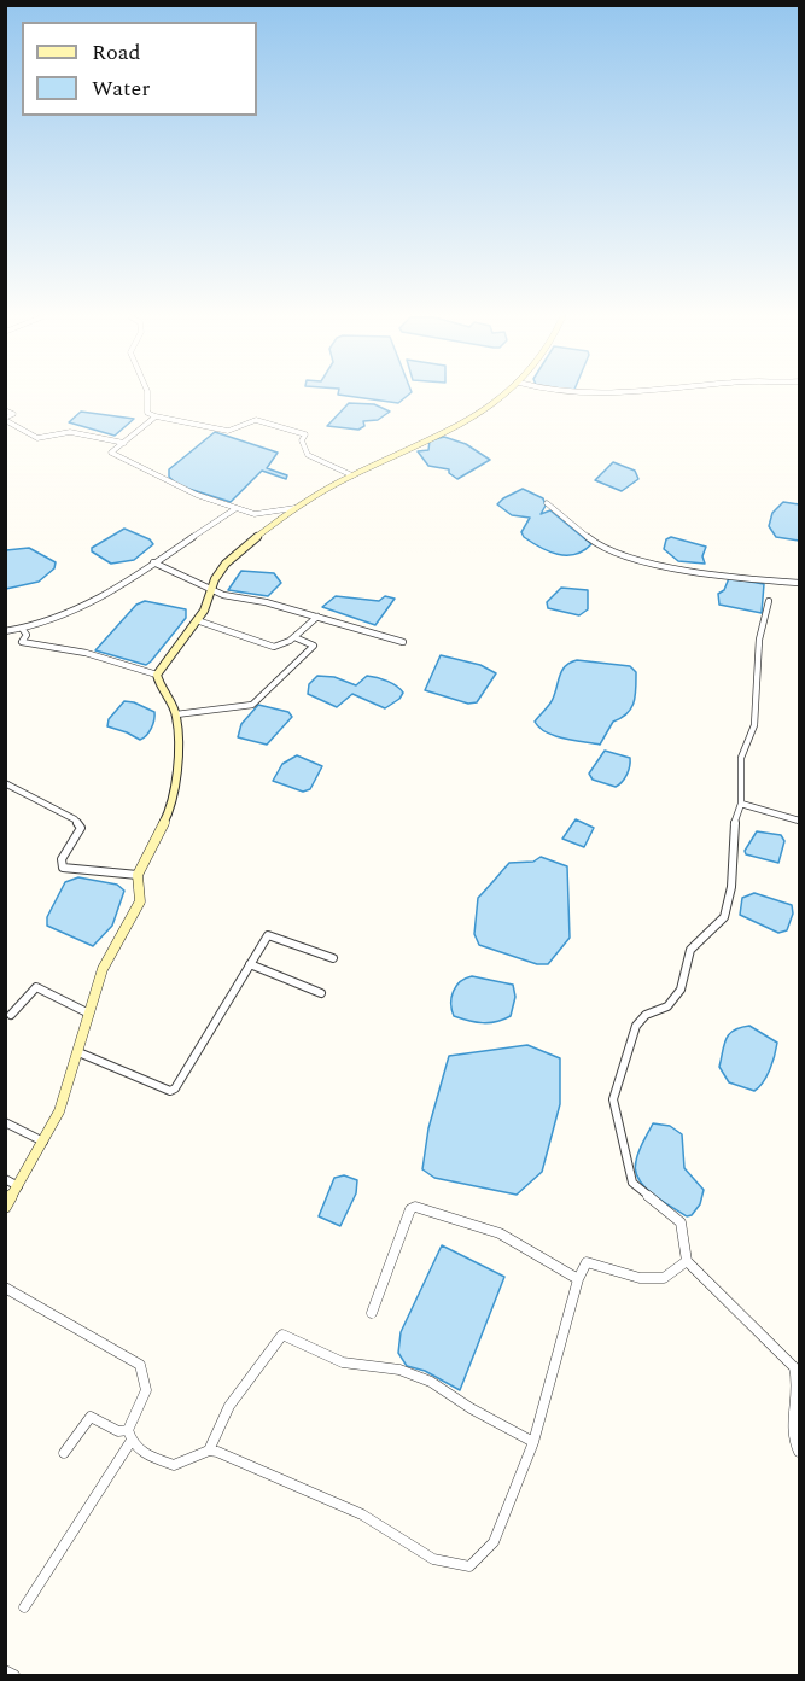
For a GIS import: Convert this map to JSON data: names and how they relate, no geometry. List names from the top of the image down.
{
  "legend": ["Road", "Water"]
}
